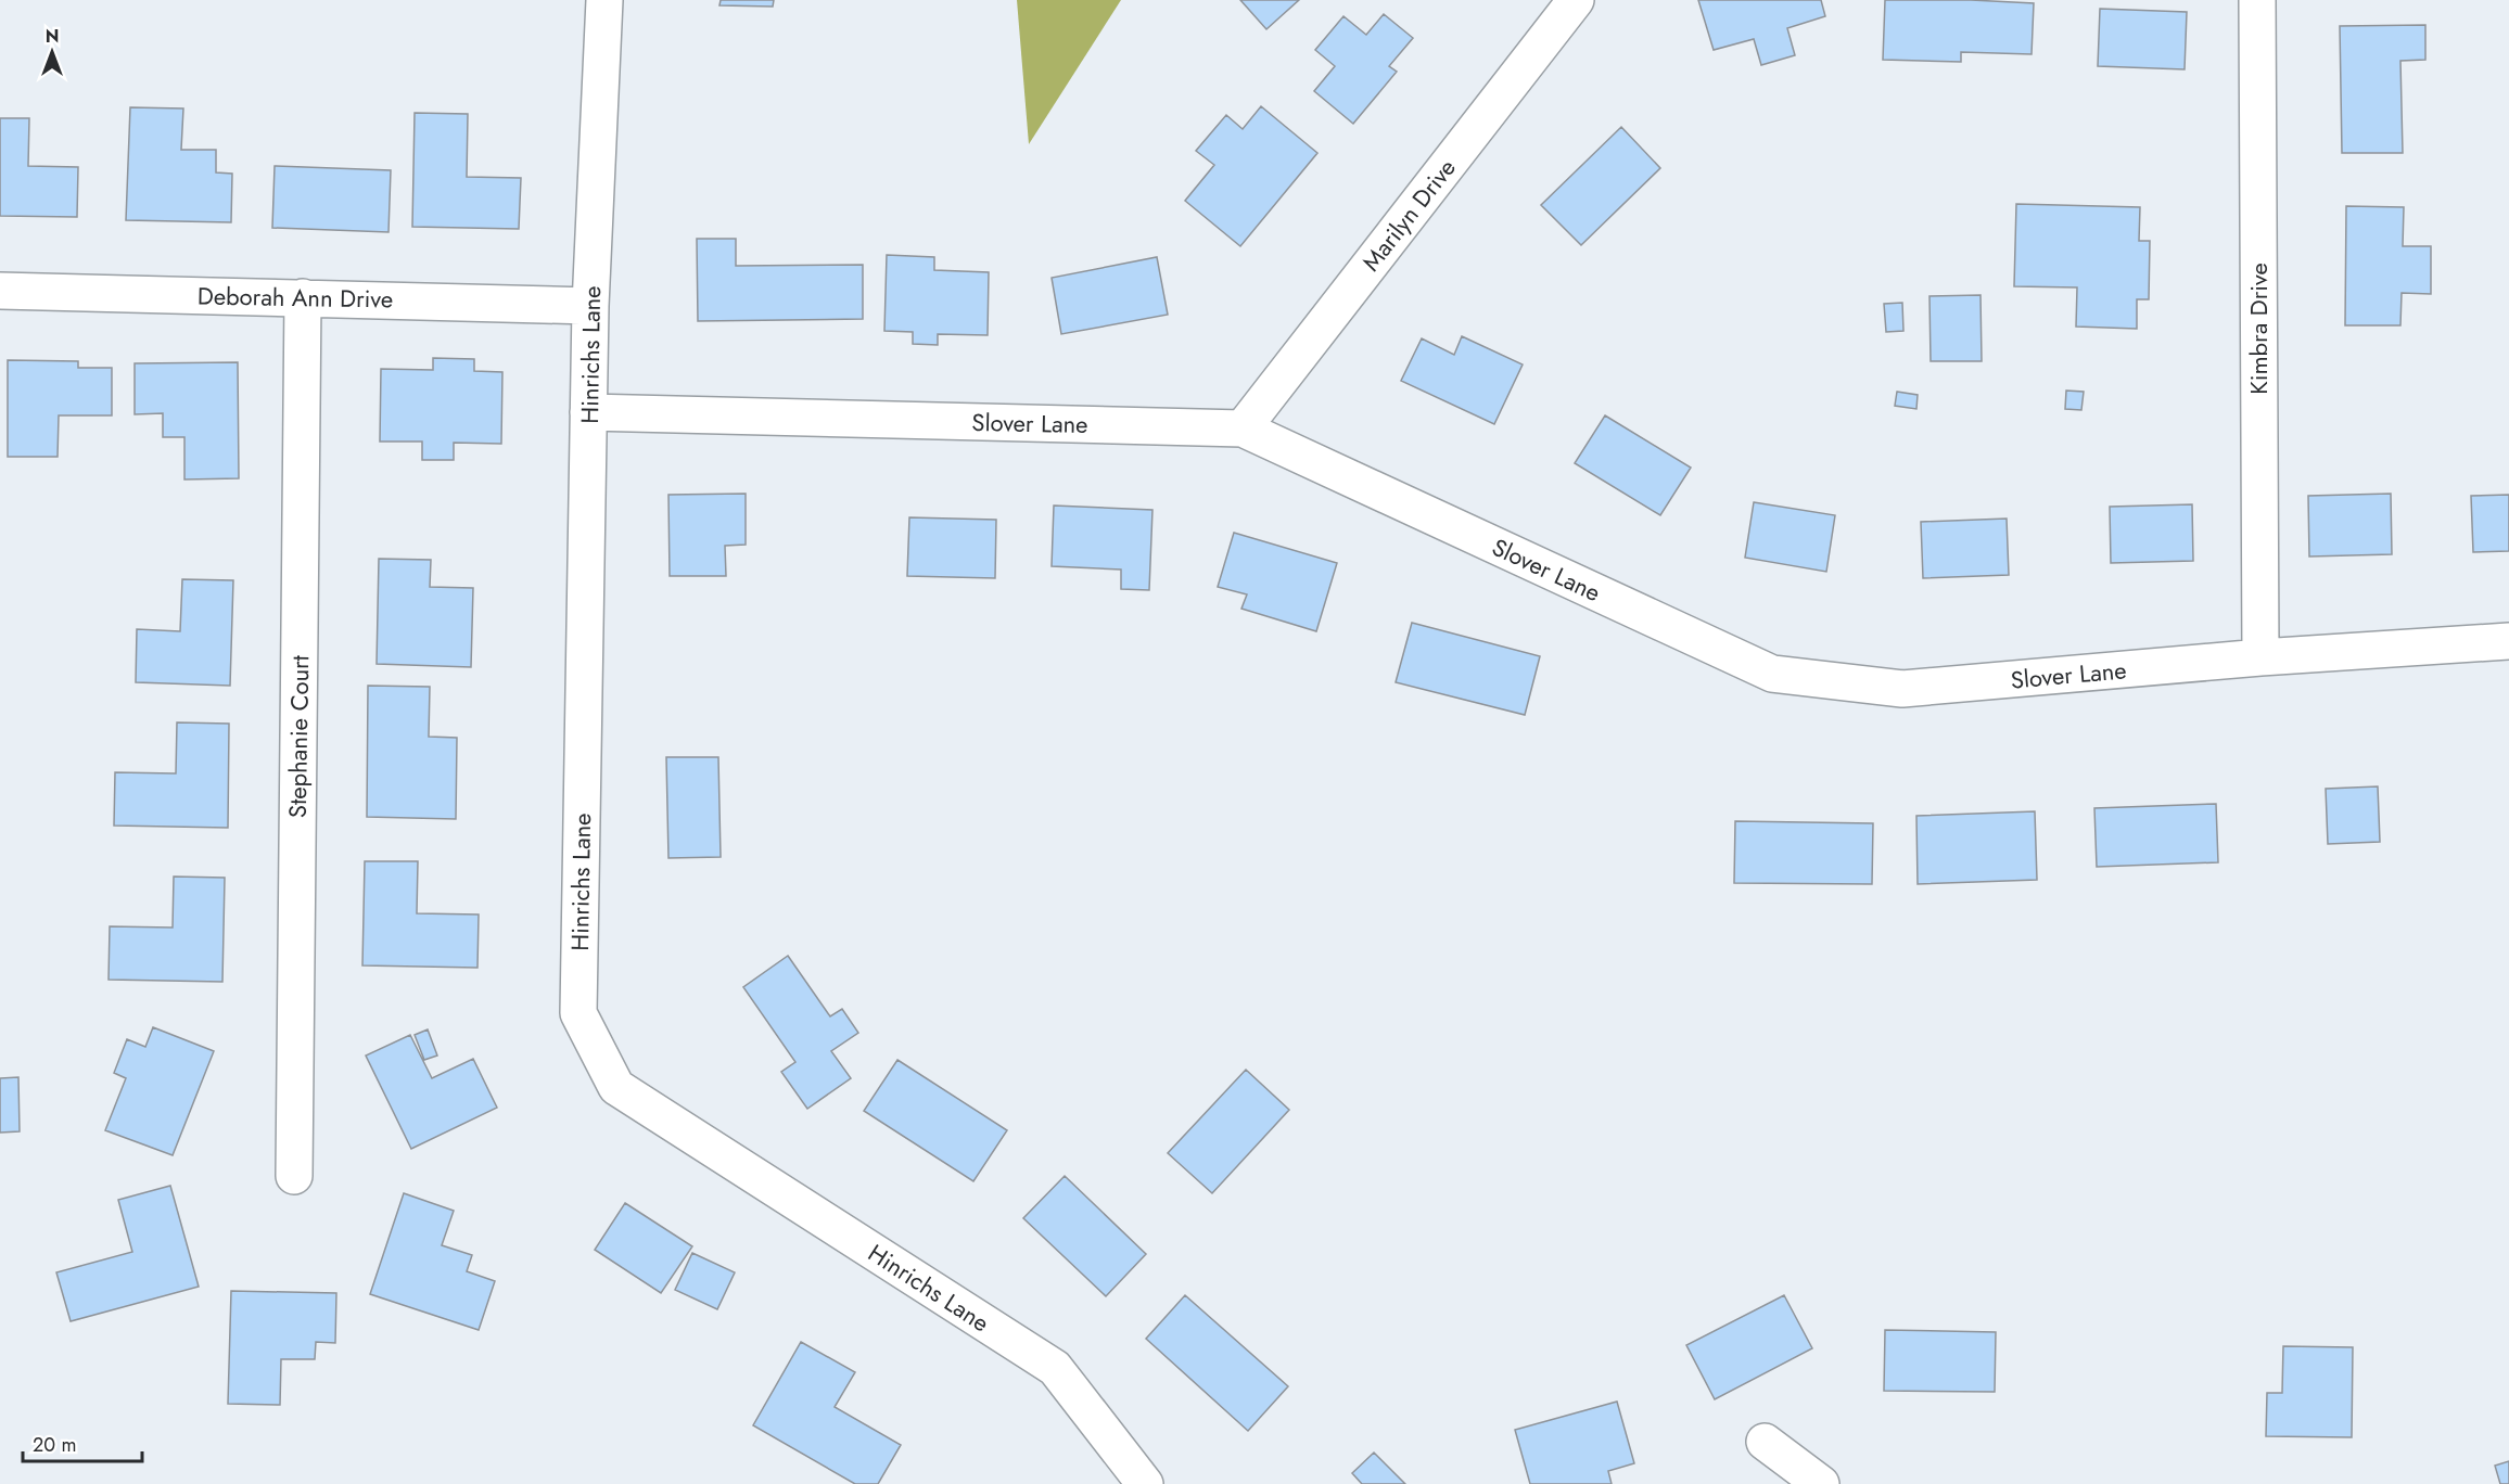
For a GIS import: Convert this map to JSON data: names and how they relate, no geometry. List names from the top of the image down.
{
  "streets": {
    "street": [
      "Marilyn Drive",
      "Deborah Ann Drive",
      "Kimbra Drive",
      "Hinrichs Lane",
      "Slover Lane",
      "Stephanie Court"
    ]
  },
  "crossings": [
    ["Marilyn Drive", "Slover Lane"],
    ["Deborah Ann Drive", "Hinrichs Lane"],
    ["Deborah Ann Drive", "Stephanie Court"],
    ["Kimbra Drive", "Slover Lane"],
    ["Hinrichs Lane", "Slover Lane"]
  ],
  "scale_bar": "20 m",
  "north": "top"
}
